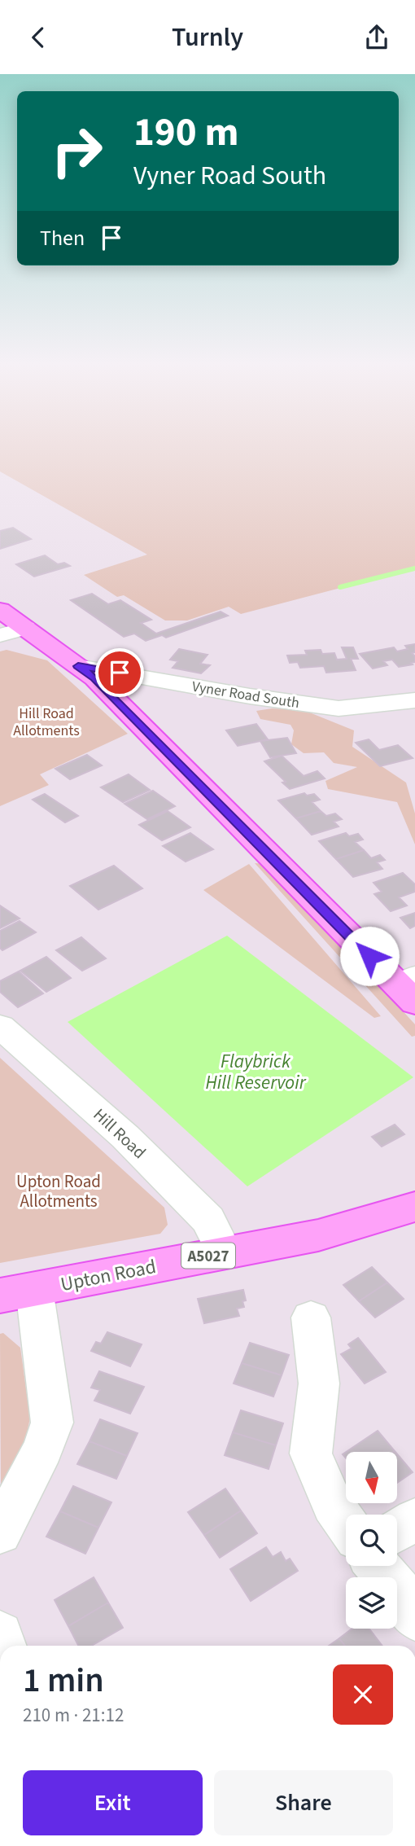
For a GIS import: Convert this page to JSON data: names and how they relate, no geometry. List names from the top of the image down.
{
  "streets": {
    "main road": ["A5027", "Upton Road"],
    "street": ["Vyner Road South", "Hill Road"]
  },
  "crossings": [
    ["Hill Road", "Upton Road"]
  ],
  "water": ["Flaybrick Hill Reservoir"],
  "parks": ["Hill Road Allotments", "Upton Road Allotments"],
  "north": "bottom",
  "page": {
    "header": "Turnly",
    "turn": ["190 m", "Vyner Road South"],
    "then": "Then",
    "heading": ["1 min", "210 m · 21:12"],
    "buttons": ["Exit", "Share"]
  }
}
